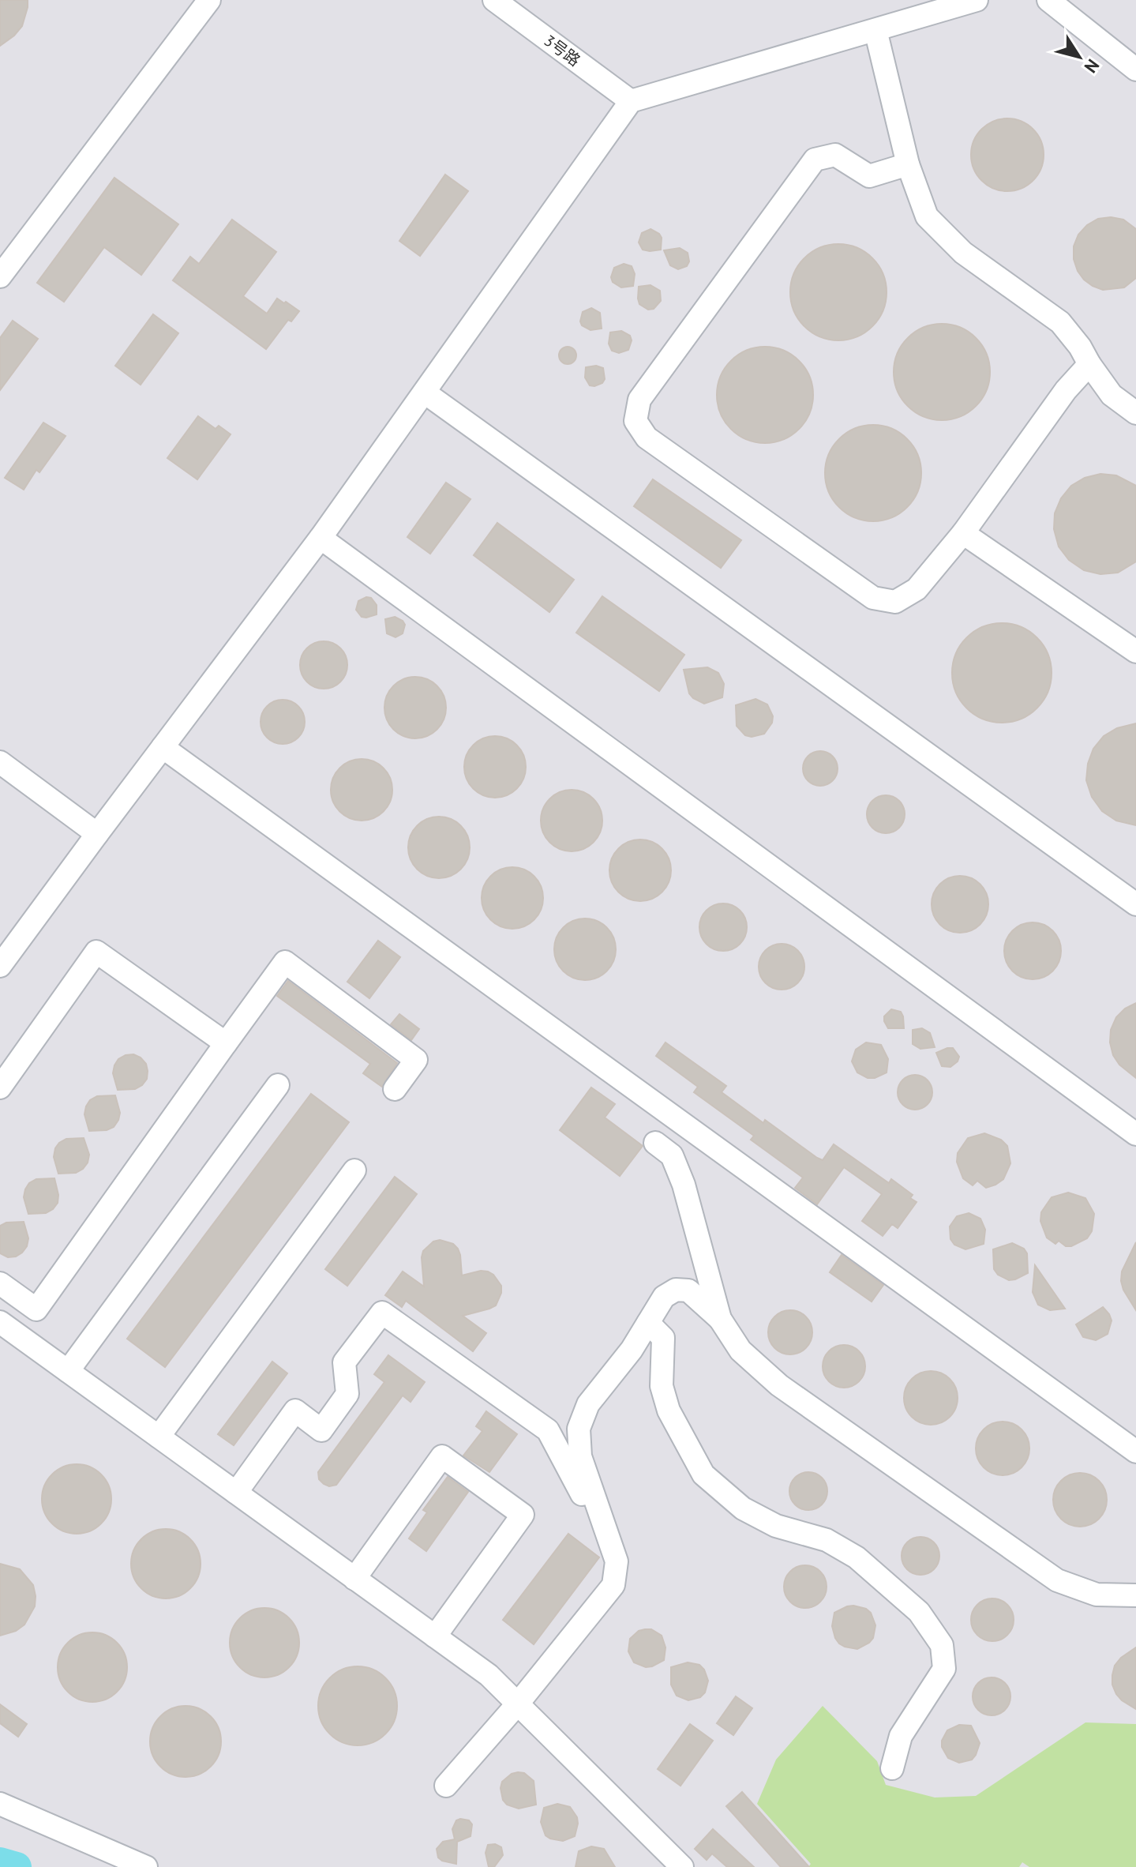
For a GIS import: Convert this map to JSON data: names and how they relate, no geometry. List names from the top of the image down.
{
  "streets": {
    "street": ["3号路"]
  },
  "north": "bottom right"
}
